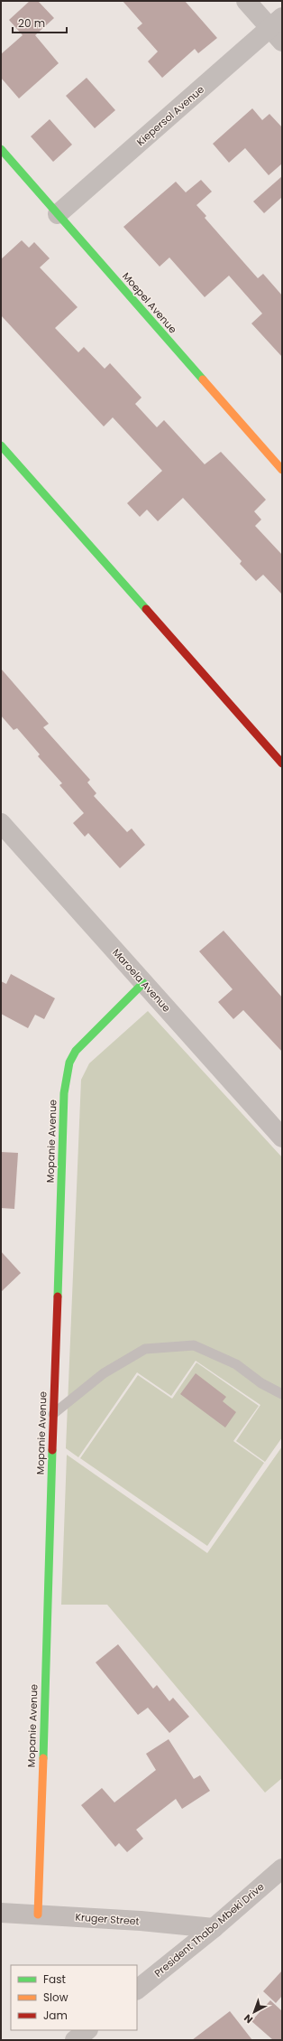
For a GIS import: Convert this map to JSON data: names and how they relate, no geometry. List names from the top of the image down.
{
  "streets": {
    "main road": ["Moepel Avenue", "Mopanie Avenue"],
    "street": [
      "Kiepersol Avenue",
      "Maroela Avenue",
      "Kruger Street",
      "President Thabo Mbeki Drive"
    ]
  },
  "crossings": [
    ["Kiepersol Avenue", "Moepel Avenue"],
    ["Maroela Avenue", "Mopanie Avenue"],
    ["Mopanie Avenue", "Kruger Street"],
    ["Kruger Street", "President Thabo Mbeki Drive"]
  ],
  "legend": ["Fast", "Slow", "Jam"],
  "scale_bar": "20 m",
  "north": "bottom left"
}
